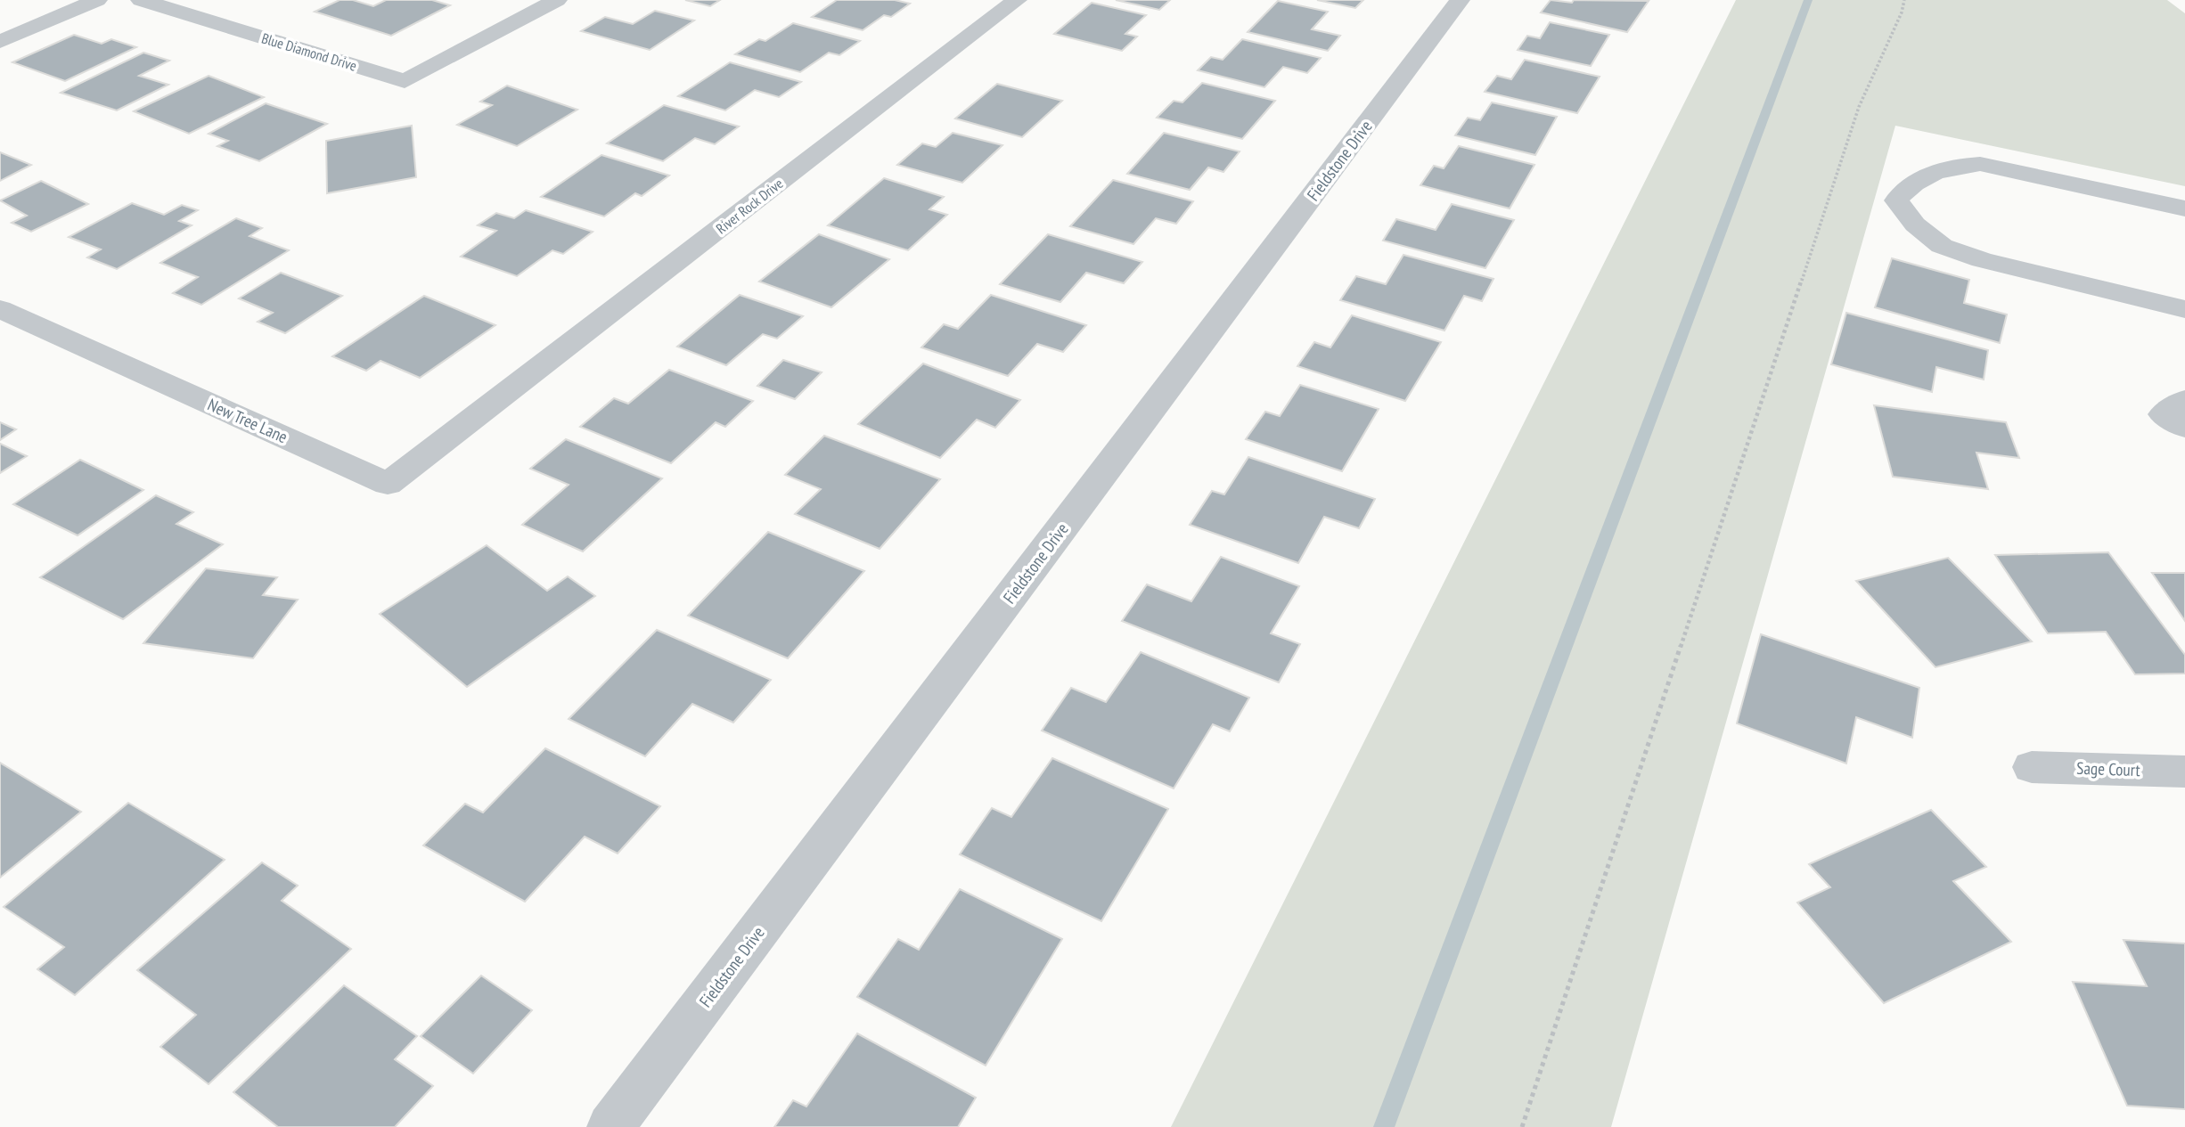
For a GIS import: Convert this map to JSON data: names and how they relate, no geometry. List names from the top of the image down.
{
  "streets": {
    "street": [
      "Blue Diamond Drive",
      "Fieldstone Drive",
      "River Rock Drive",
      "New Tree Lane",
      "Sage Court"
    ]
  },
  "crossings": [
    ["River Rock Drive", "New Tree Lane"]
  ]
}
